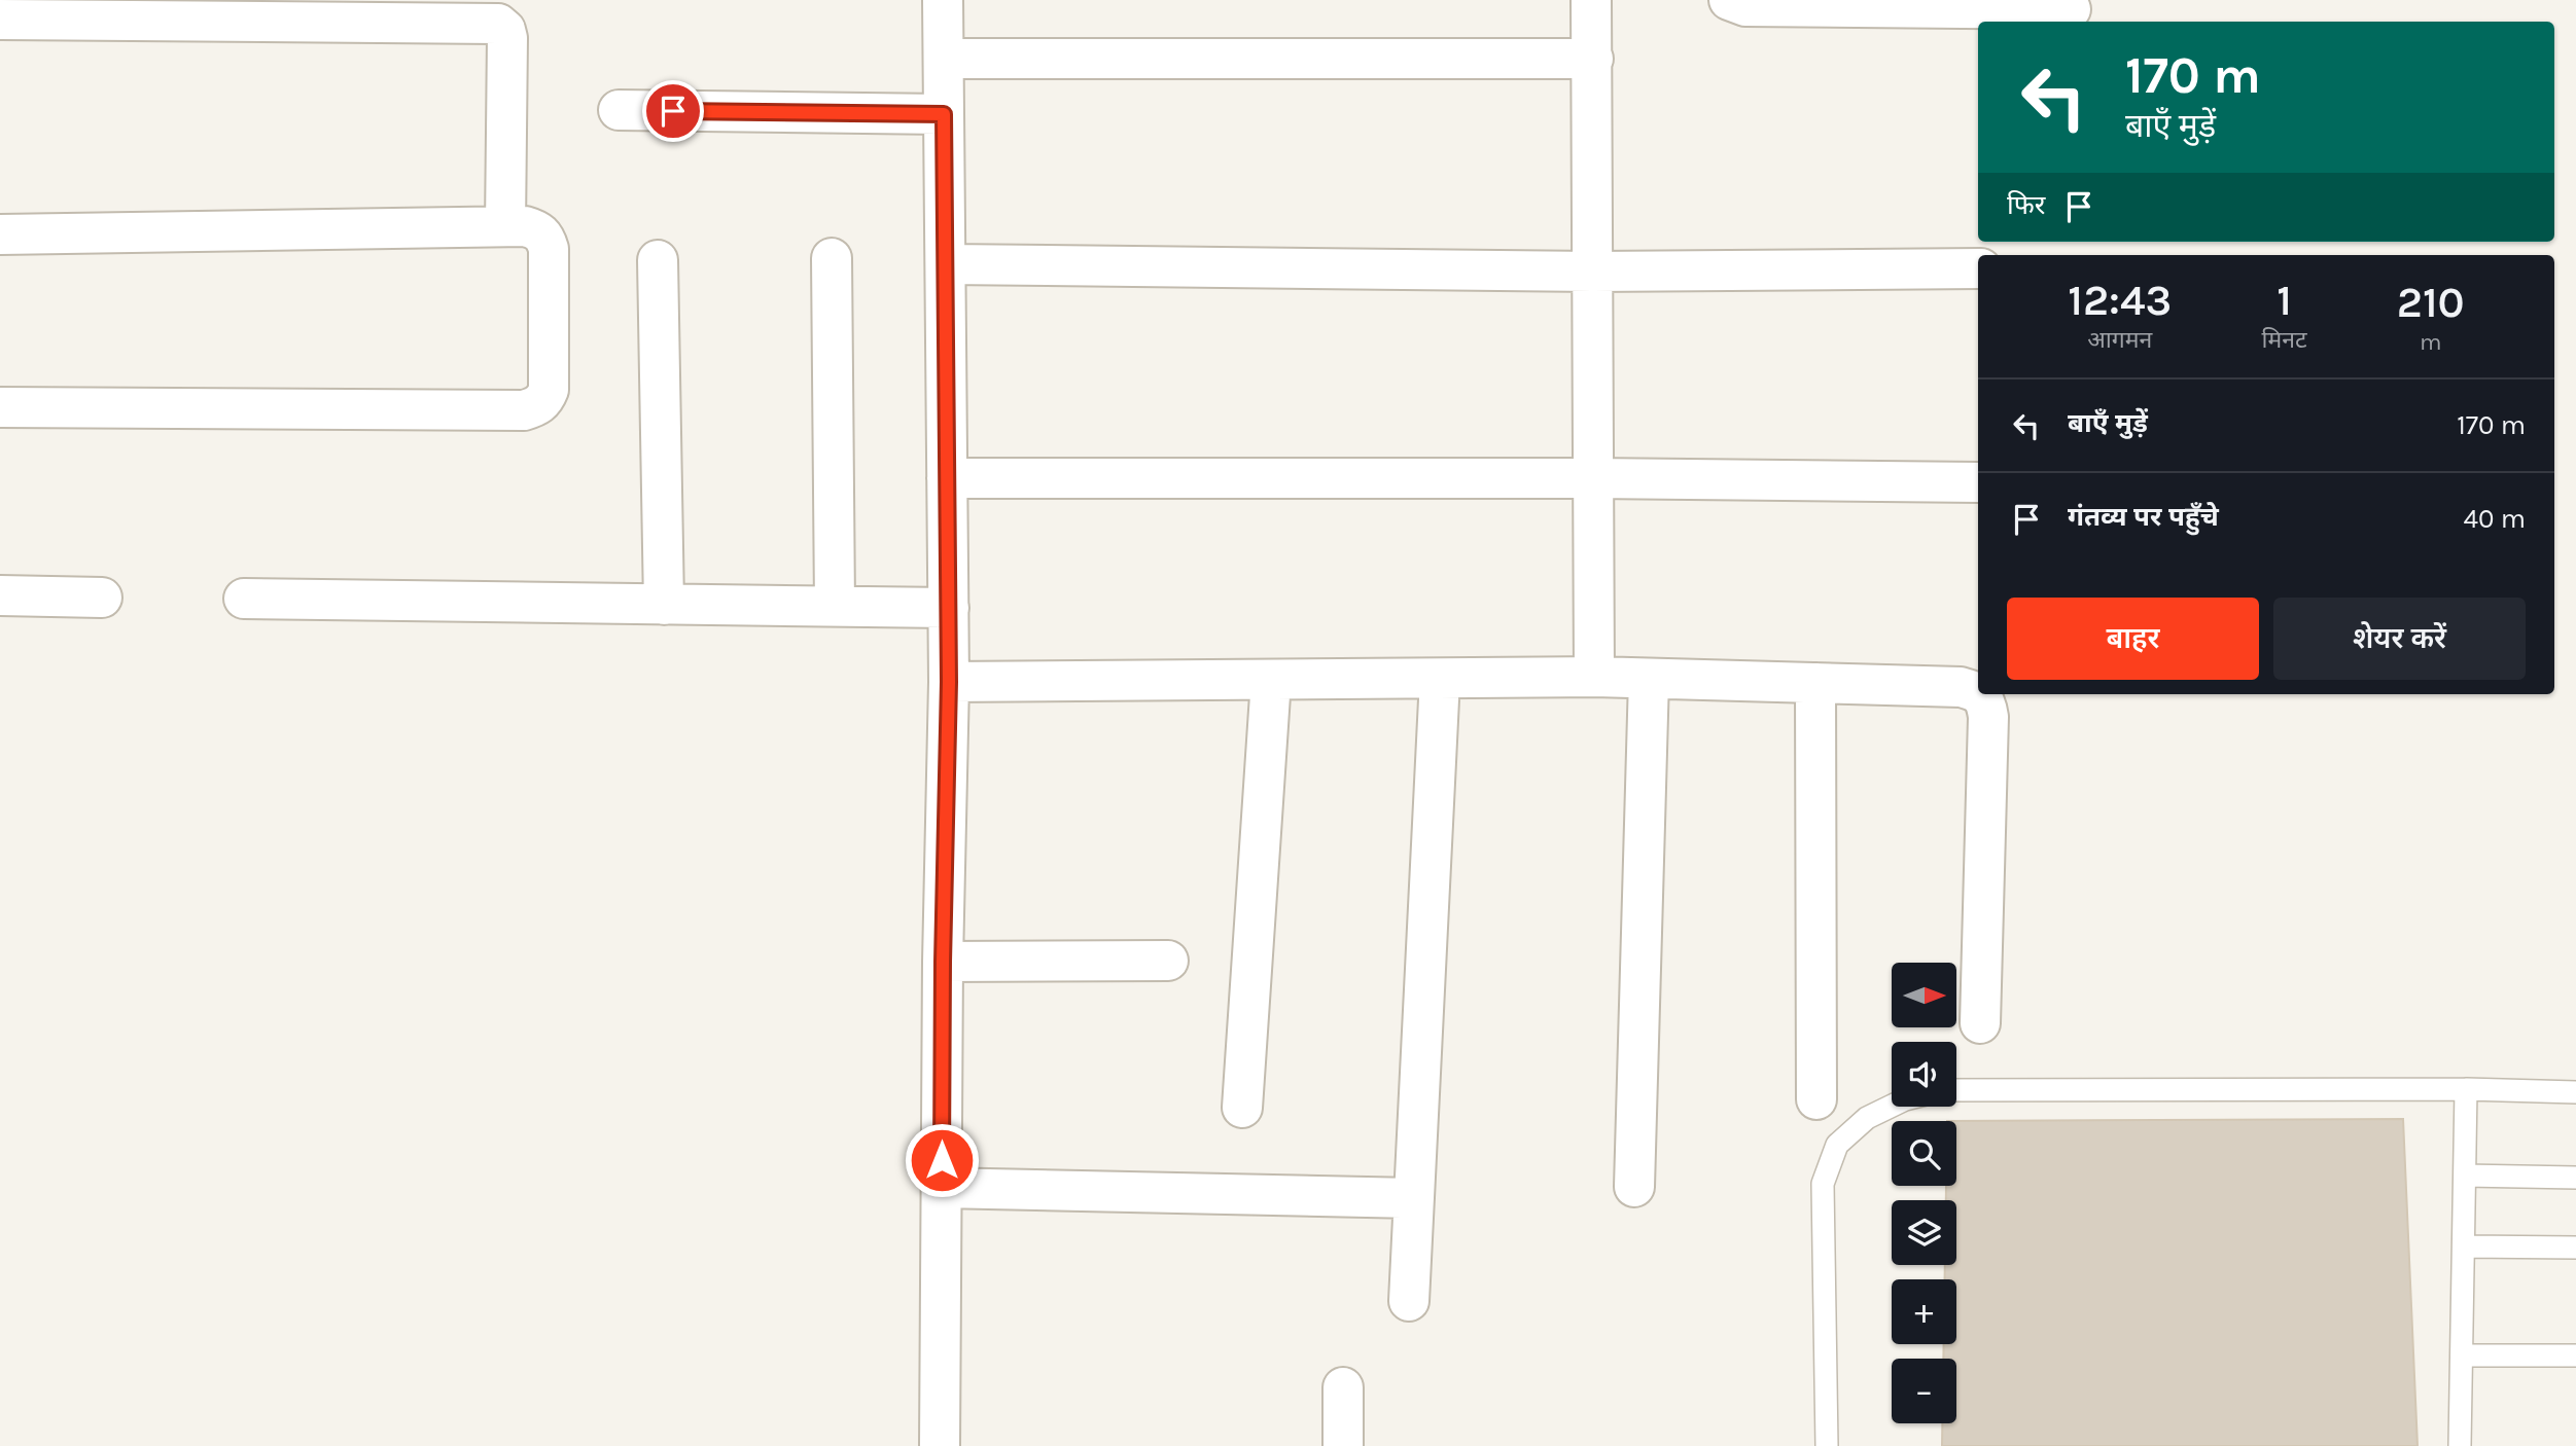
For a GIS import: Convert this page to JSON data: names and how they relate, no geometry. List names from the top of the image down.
{
  "north": "right",
  "page": {
    "turn": ["170 m", "बाएँ मुड़ें"],
    "then": "फिर",
    "eta": [
      "12:43",
      "आगमन",
      "1",
      "मिनट",
      "210",
      "m"
    ],
    "list": [
      {
        "name": "बाएँ मुड़ें",
        "value": "170 m"
      },
      {
        "name": "गंतव्य पर पहुँचे",
        "value": "40 m"
      }
    ],
    "buttons": ["बाहर", "शेयर करें"],
    "map_buttons": ["+", "−"]
  }
}
